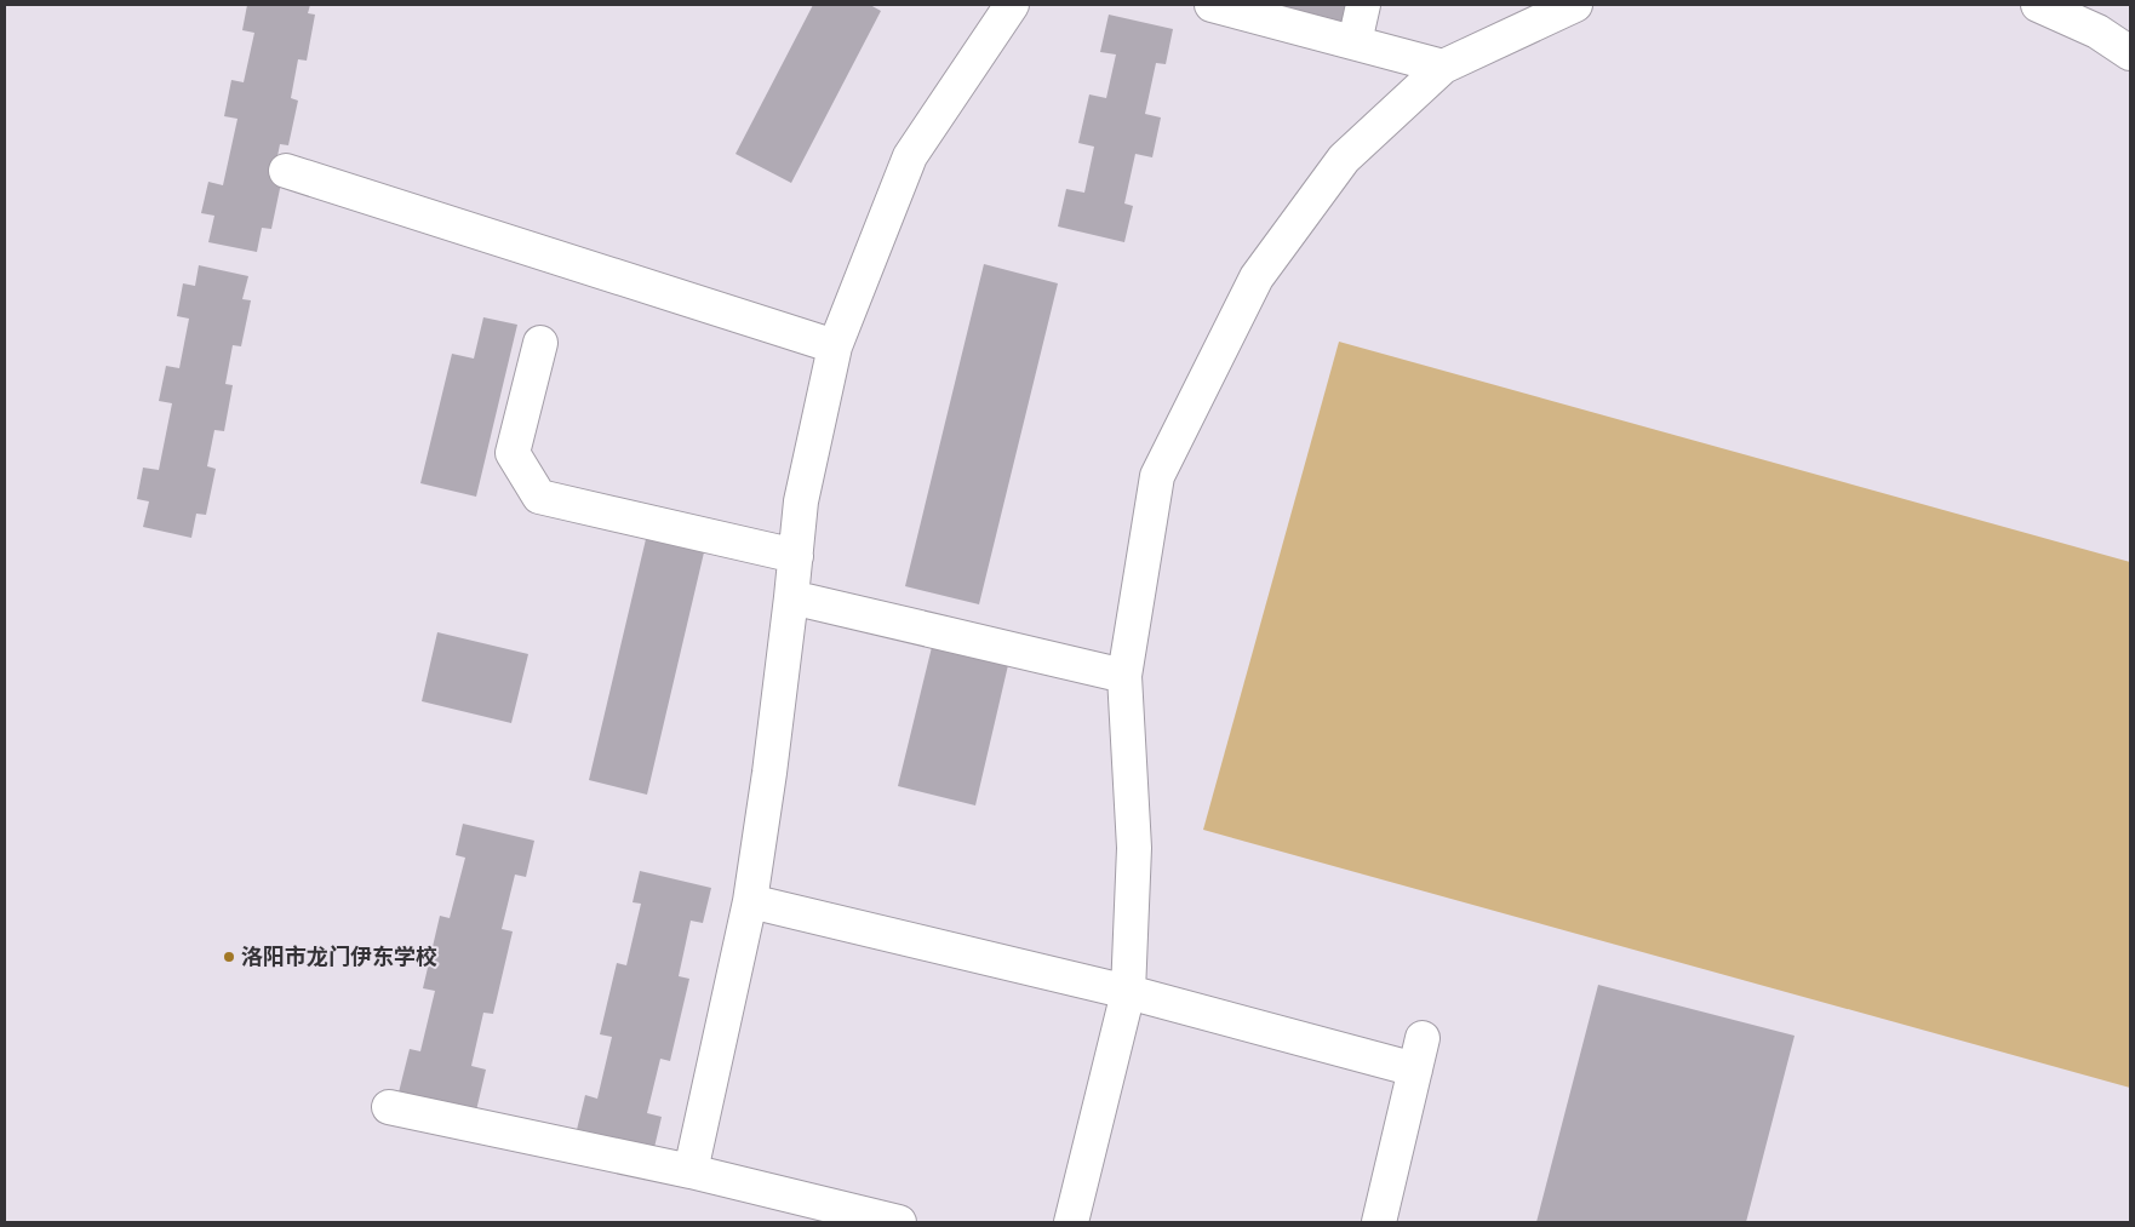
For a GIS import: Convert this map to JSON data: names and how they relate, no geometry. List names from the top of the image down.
{
  "places": ["洛阳市龙门伊东学校"]
}
